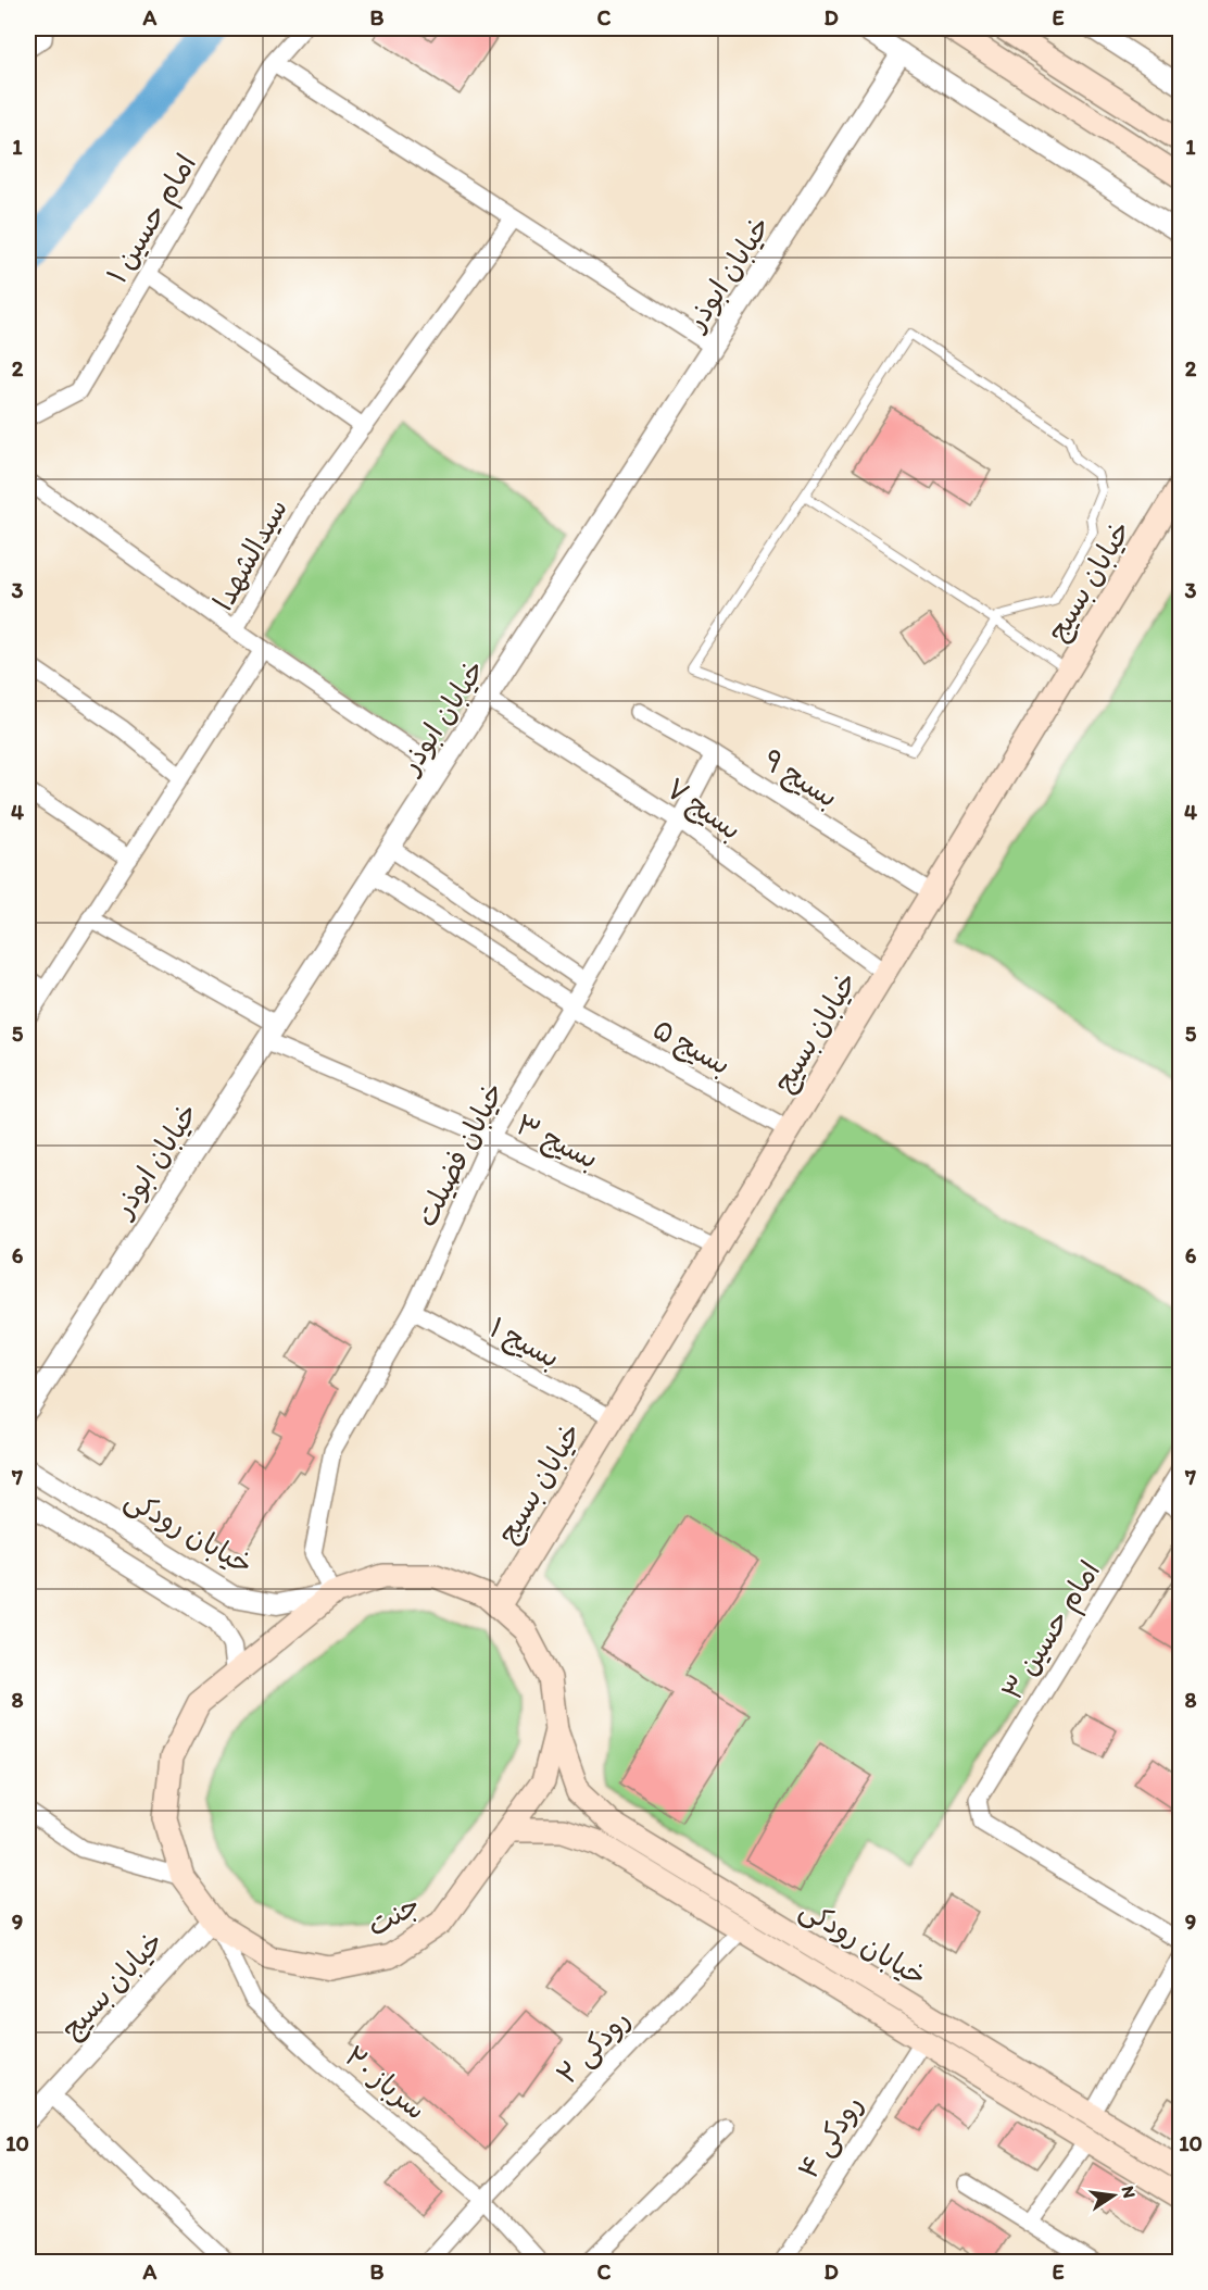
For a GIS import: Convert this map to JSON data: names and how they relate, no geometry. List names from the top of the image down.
{
  "streets": {
    "main road": ["خیابان بسیج", "خیابان رودکی", "جنت"],
    "street": [
      "امام حسین ۱",
      "خیابان ابوذر",
      "سیدالشهدا",
      "بسیج ۹",
      "بسیج ۷",
      "بسیج ۵",
      "بسیج ۳",
      "خیابان فضیلت",
      "بسیج ۱",
      "امام حسین ۳",
      "رودکی ۲",
      "سرباز ۲۰",
      "رودکی ۴"
    ]
  },
  "crossings": [
    ["خیابان ابوذر", "سیدالشهدا"],
    ["خیابان ابوذر", "بسیج ۷"],
    ["خیابان ابوذر", "بسیج ۵"],
    ["خیابان ابوذر", "بسیج ۳"],
    ["خیابان بسیج", "بسیج ۹"],
    ["خیابان بسیج", "بسیج ۷"],
    ["خیابان بسیج", "بسیج ۵"],
    ["خیابان بسیج", "بسیج ۳"],
    ["خیابان بسیج", "بسیج ۱"],
    ["خیابان بسیج", "جنت"],
    ["خیابان بسیج", "سرباز ۲۰"],
    ["بسیج ۹", "خیابان فضیلت"],
    ["بسیج ۷", "خیابان فضیلت"],
    ["بسیج ۵", "خیابان فضیلت"],
    ["بسیج ۳", "خیابان فضیلت"],
    ["خیابان فضیلت", "بسیج ۱"],
    ["خیابان فضیلت", "خیابان رودکی"],
    ["خیابان فضیلت", "جنت"],
    ["خیابان رودکی", "جنت"],
    ["خیابان رودکی", "رودکی ۲"],
    ["خیابان رودکی", "رودکی ۴"],
    ["جنت", "سرباز ۲۰"],
    ["رودکی ۲", "سرباز ۲۰"]
  ],
  "north": "right",
  "grid": {
    "columns": [
      "A",
      "B",
      "C",
      "D",
      "E"
    ],
    "rows": [
      "1",
      "2",
      "3",
      "4",
      "5",
      "6",
      "7",
      "8",
      "9",
      "10"
    ]
  }
}
